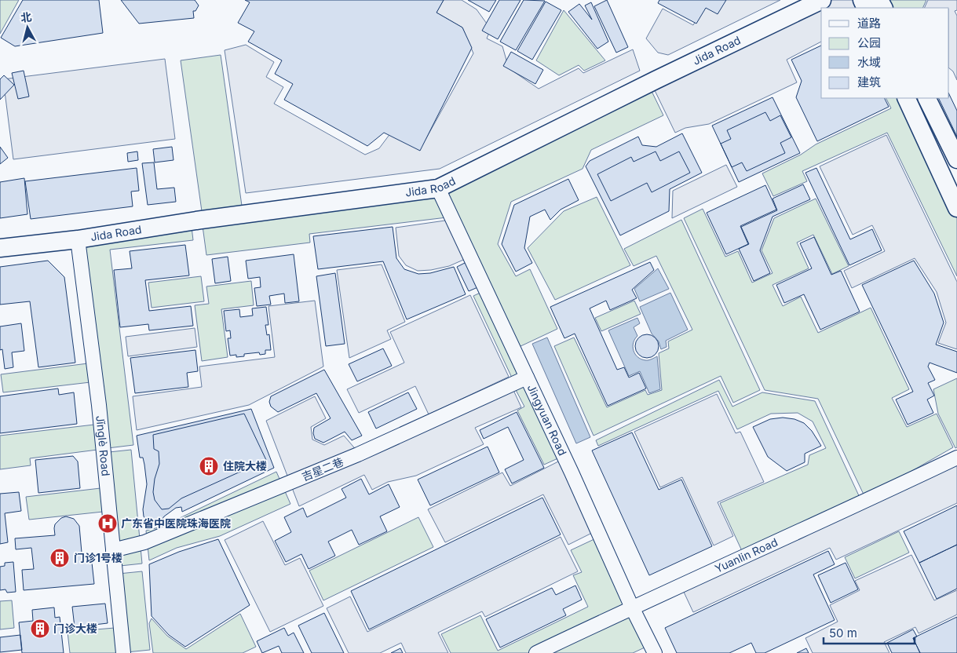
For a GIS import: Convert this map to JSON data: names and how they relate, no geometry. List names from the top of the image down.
{
  "streets": {
    "main road": ["Jida Road"],
    "street": [
      "Jingyuan Road",
      "Jǐnglè Road",
      "吉星二巷",
      "Yuanlin Road"
    ]
  },
  "crossings": [
    ["Jida Road", "Jingyuan Road"],
    ["Jida Road", "Jǐnglè Road"],
    ["Jingyuan Road", "吉星二巷"],
    ["Jingyuan Road", "Yuanlin Road"],
    ["Jǐnglè Road", "吉星二巷"]
  ],
  "places": {
    "building": ["住院大楼", "门诊1号楼", "门诊大楼"],
    "hospital": ["广东省中医院珠海医院"]
  },
  "legend": [
    "道路",
    "公园",
    "水域",
    "建筑"
  ],
  "scale_bar": "50 m",
  "north": "top"
}
